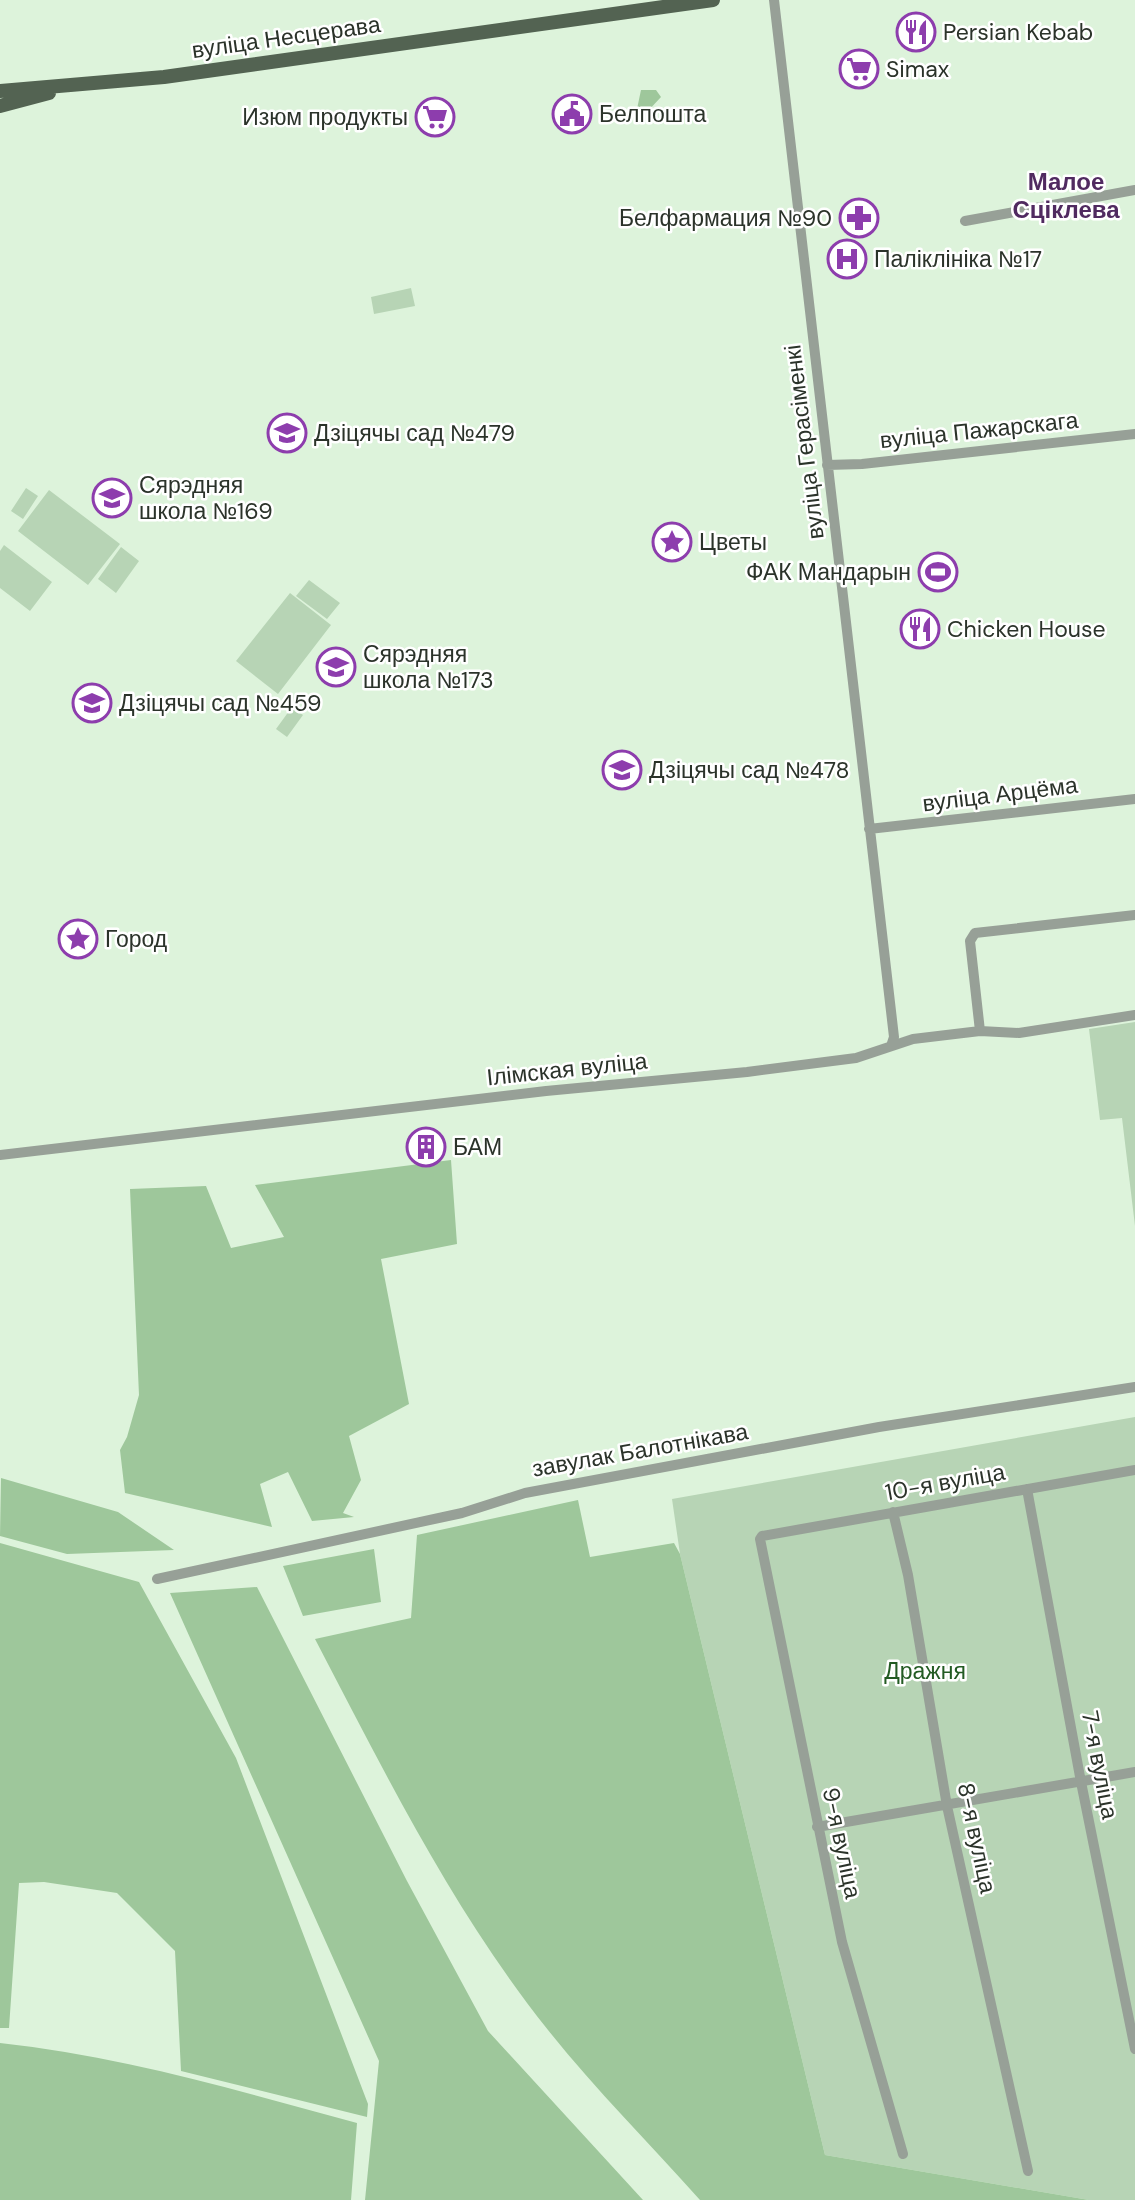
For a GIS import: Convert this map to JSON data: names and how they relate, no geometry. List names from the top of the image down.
{
  "streets": {
    "main road": ["вуліца Несцерава"],
    "street": [
      "вуліца Пажарскага",
      "вуліца Герасіменкі",
      "вуліца Арцёма",
      "Ілімская вуліца",
      "завулак Балотнікава",
      "10-я вуліца",
      "7-я вуліца",
      "8-я вуліца",
      "9-я вуліца"
    ]
  },
  "crossings": [
    ["вуліца Пажарскага", "вуліца Герасіменкі"],
    ["вуліца Герасіменкі", "вуліца Арцёма"],
    ["вуліца Герасіменкі", "Ілімская вуліца"],
    ["10-я вуліца", "7-я вуліца"],
    ["10-я вуліца", "8-я вуліца"],
    ["10-я вуліца", "9-я вуліца"]
  ],
  "districts": ["Малое Сціклева"],
  "parks": ["Дражня"],
  "places": {
    "restaurant": ["Persian Kebab", "Chicken House"],
    "supermarket": ["Simax", "Изюм продукты"],
    "public building": ["Белпошта"],
    "pharmacy": ["Белфармация №90"],
    "hospital": ["Паліклініка №17"],
    "school or university": [
      "Дзіцячы сад №479",
      "Сярэдняя школа №169",
      "Сярэдняя школа №173",
      "Дзіцячы сад №459",
      "Дзіцячы сад №478"
    ],
    "place": ["Цветы", "Город"],
    "sports": ["ФАК Мандарын"],
    "building": ["БАМ"]
  }
}
